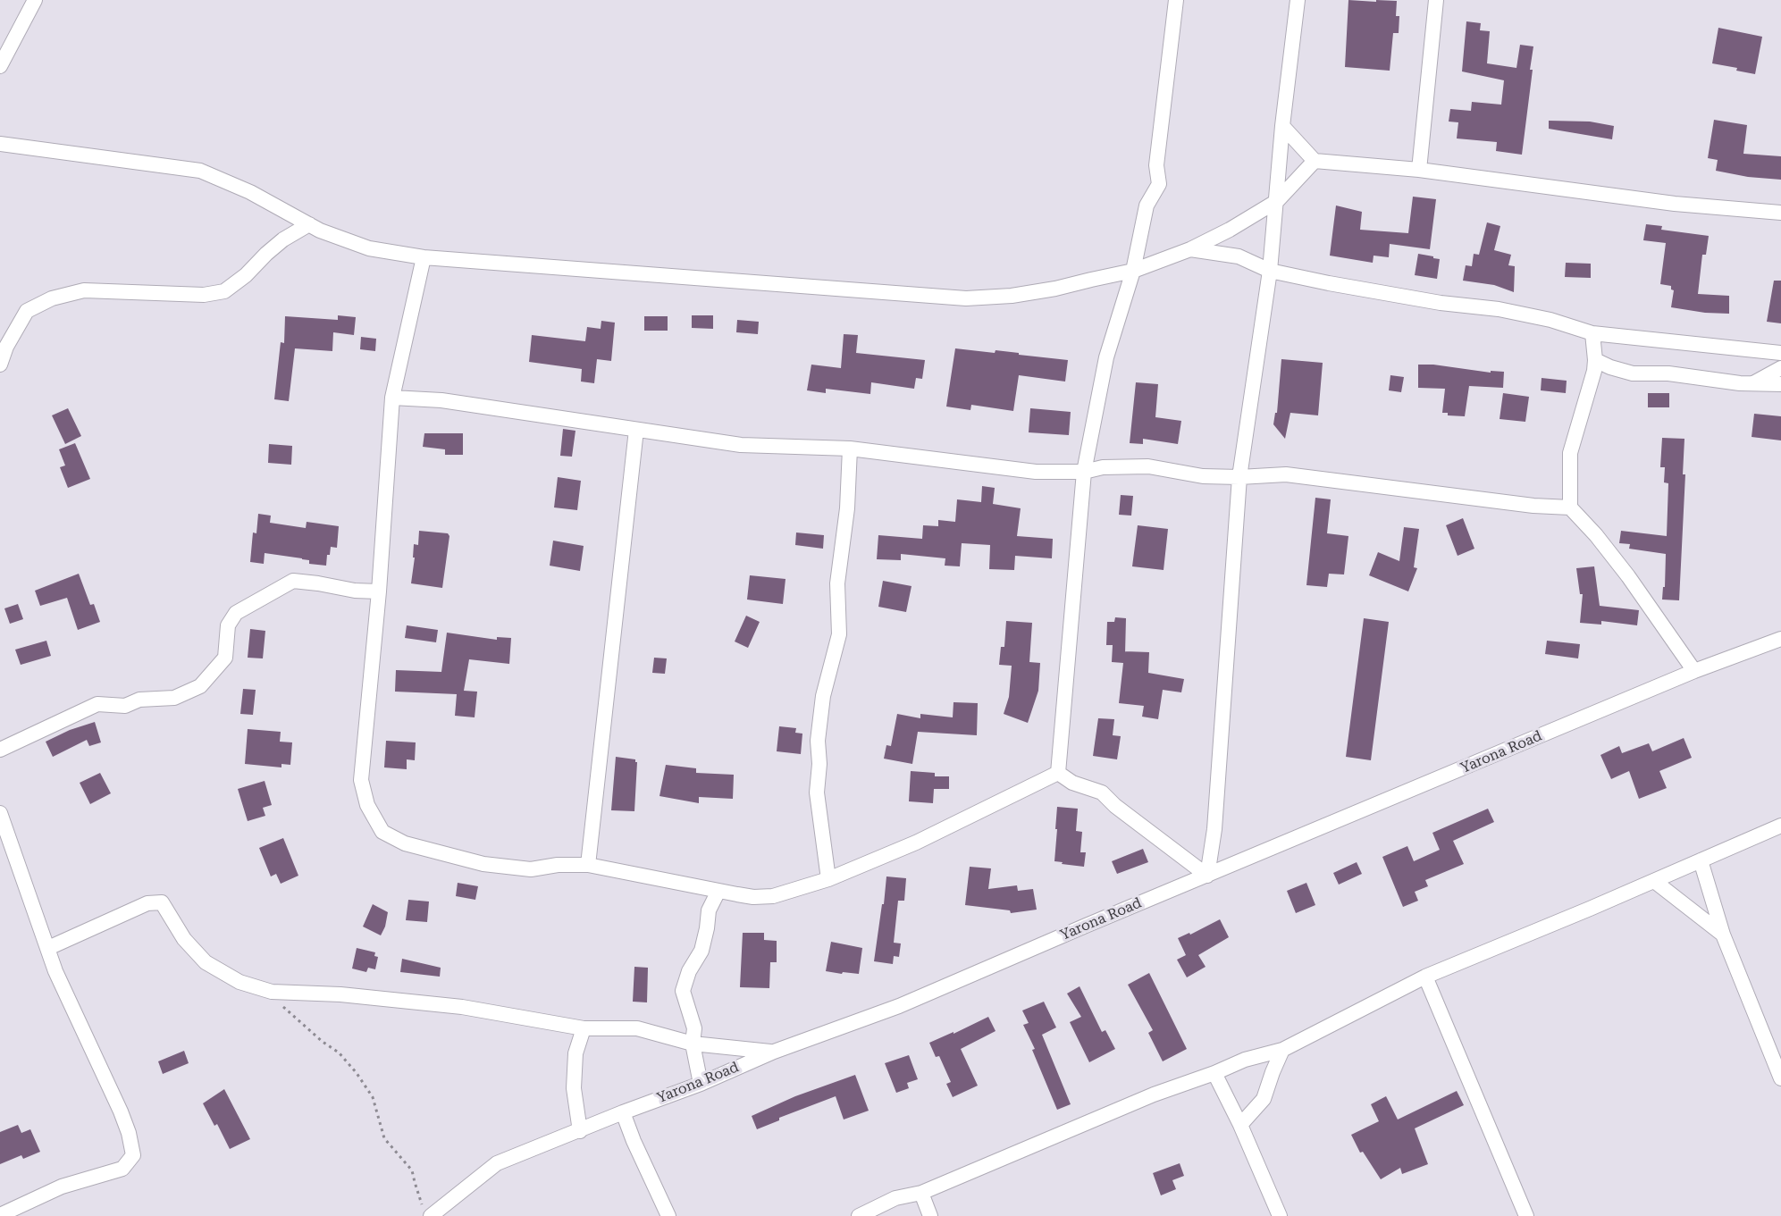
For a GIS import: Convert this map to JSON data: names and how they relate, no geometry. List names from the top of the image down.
{
  "streets": {
    "street": ["Yarona Road"]
  }
}
